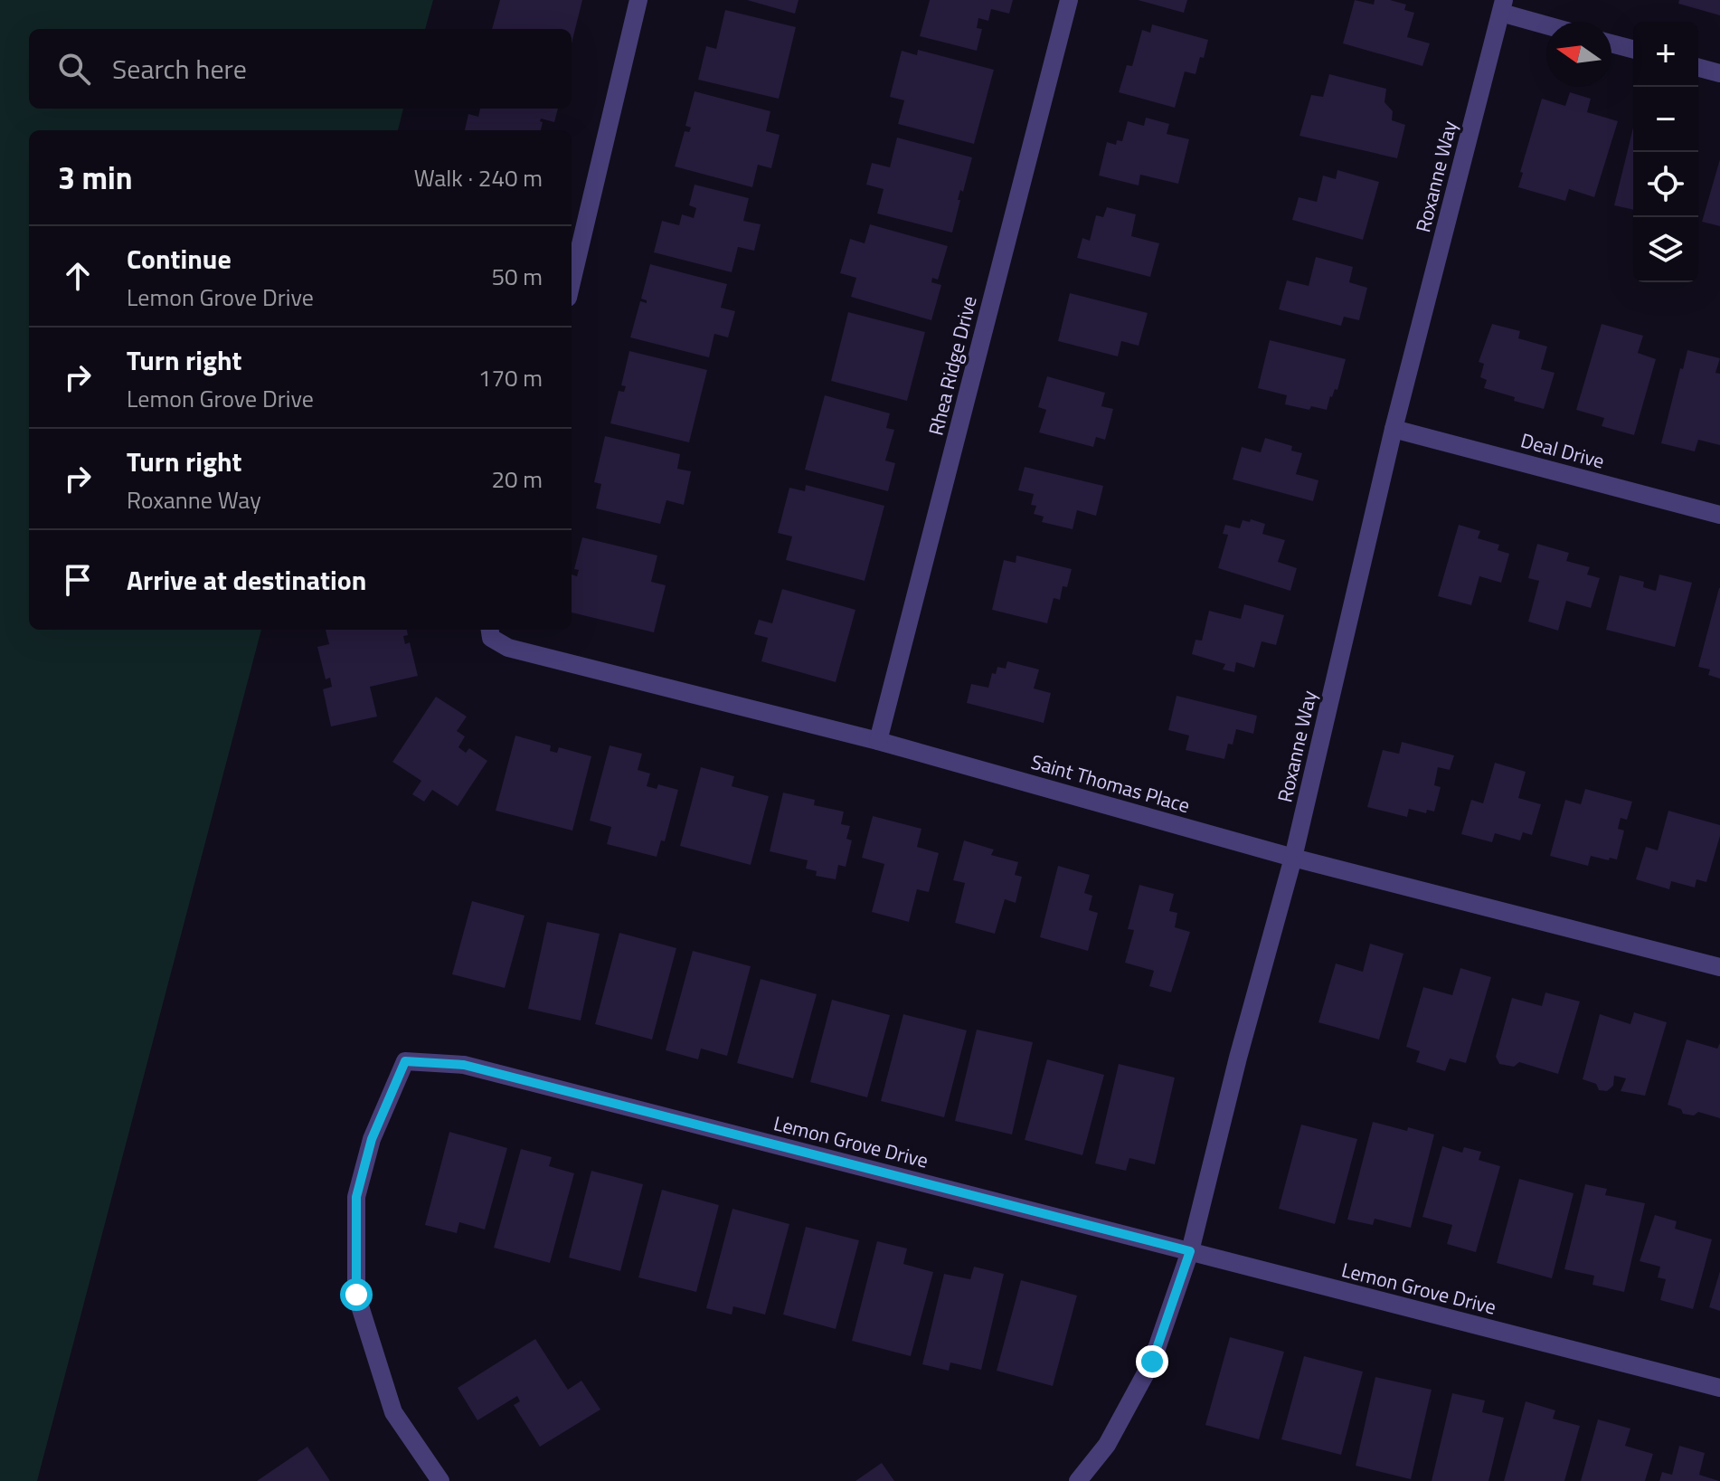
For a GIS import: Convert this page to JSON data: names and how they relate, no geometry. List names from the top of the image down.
{
  "streets": {
    "street": [
      "Roxanne Way",
      "Rhea Ridge Drive",
      "Deal Drive",
      "Saint Thomas Place",
      "Lemon Grove Drive"
    ]
  },
  "crossings": [
    ["Roxanne Way", "Deal Drive"],
    ["Roxanne Way", "Saint Thomas Place"],
    ["Roxanne Way", "Lemon Grove Drive"],
    ["Rhea Ridge Drive", "Saint Thomas Place"]
  ],
  "north": "left",
  "page": {
    "map_buttons": ["+", "−"],
    "search": "Search here",
    "heading": ["3 min", "Walk · 240 m"],
    "list": [
      ["Continue", "Lemon Grove Drive", "50 m"],
      ["Turn right", "Lemon Grove Drive", "170 m"],
      ["Turn right", "Roxanne Way", "20 m"],
      "Arrive at destination"
    ]
  }
}
